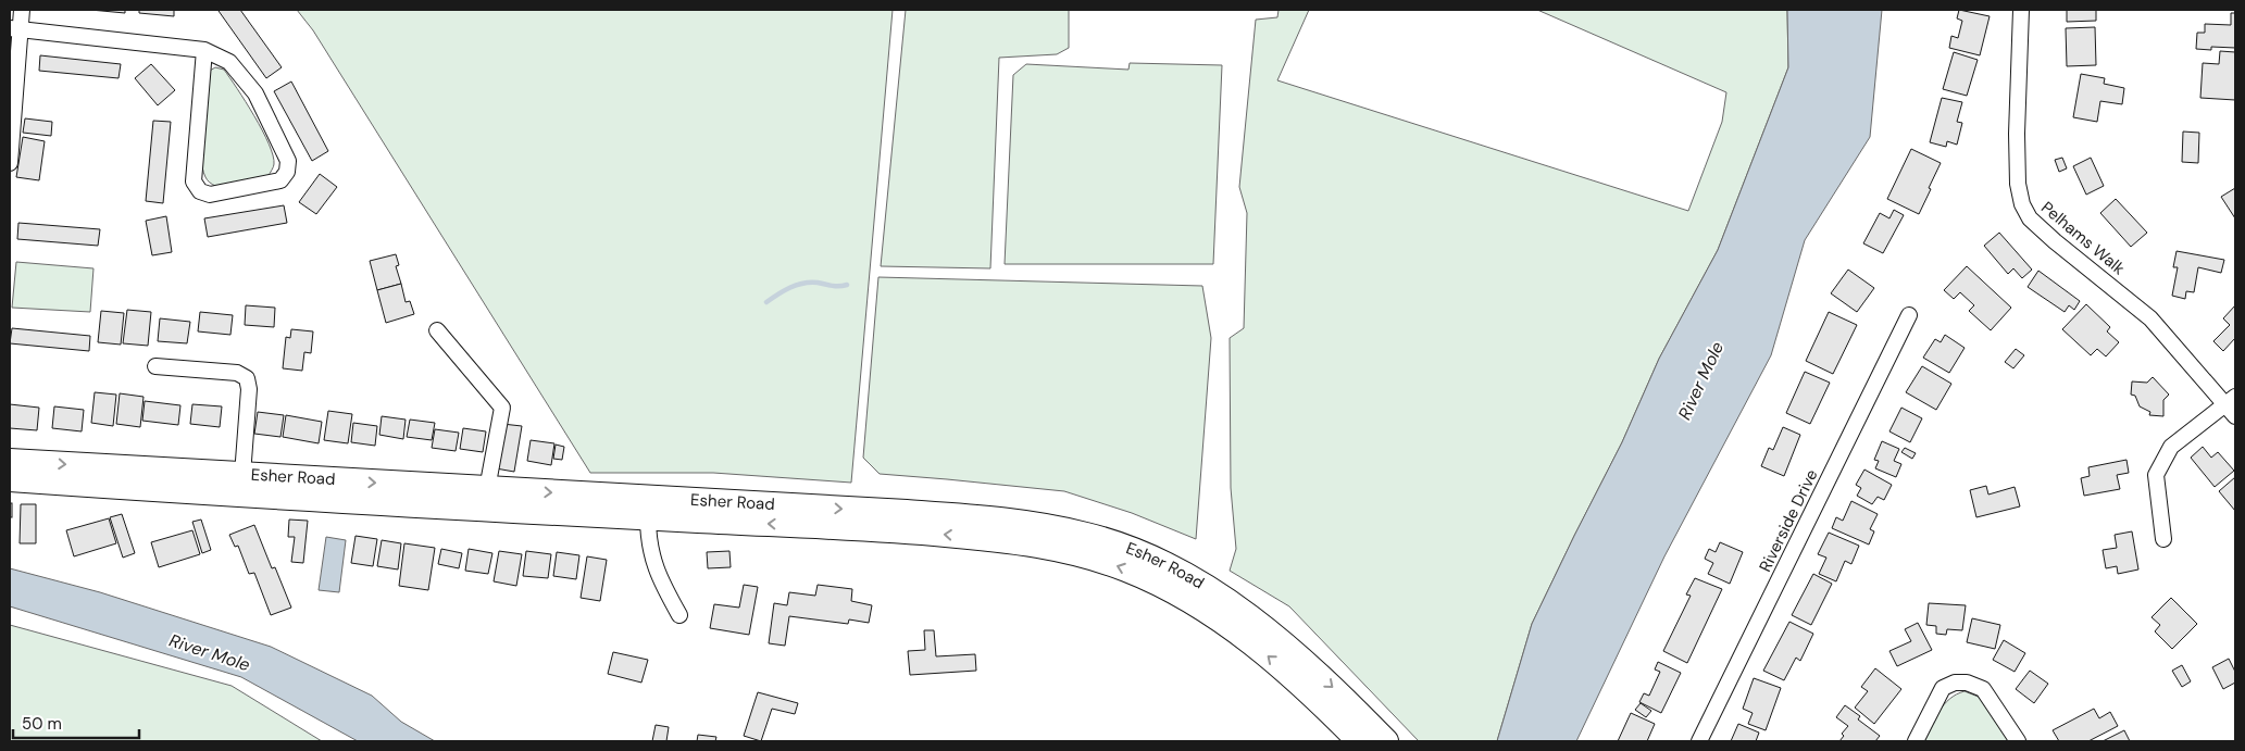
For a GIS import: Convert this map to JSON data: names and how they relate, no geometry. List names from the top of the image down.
{
  "streets": {
    "main road": ["Esher Road"],
    "street": ["Pelhams Walk", "Riverside Drive"]
  },
  "water": ["River Mole"],
  "scale_bar": "50 m"
}
